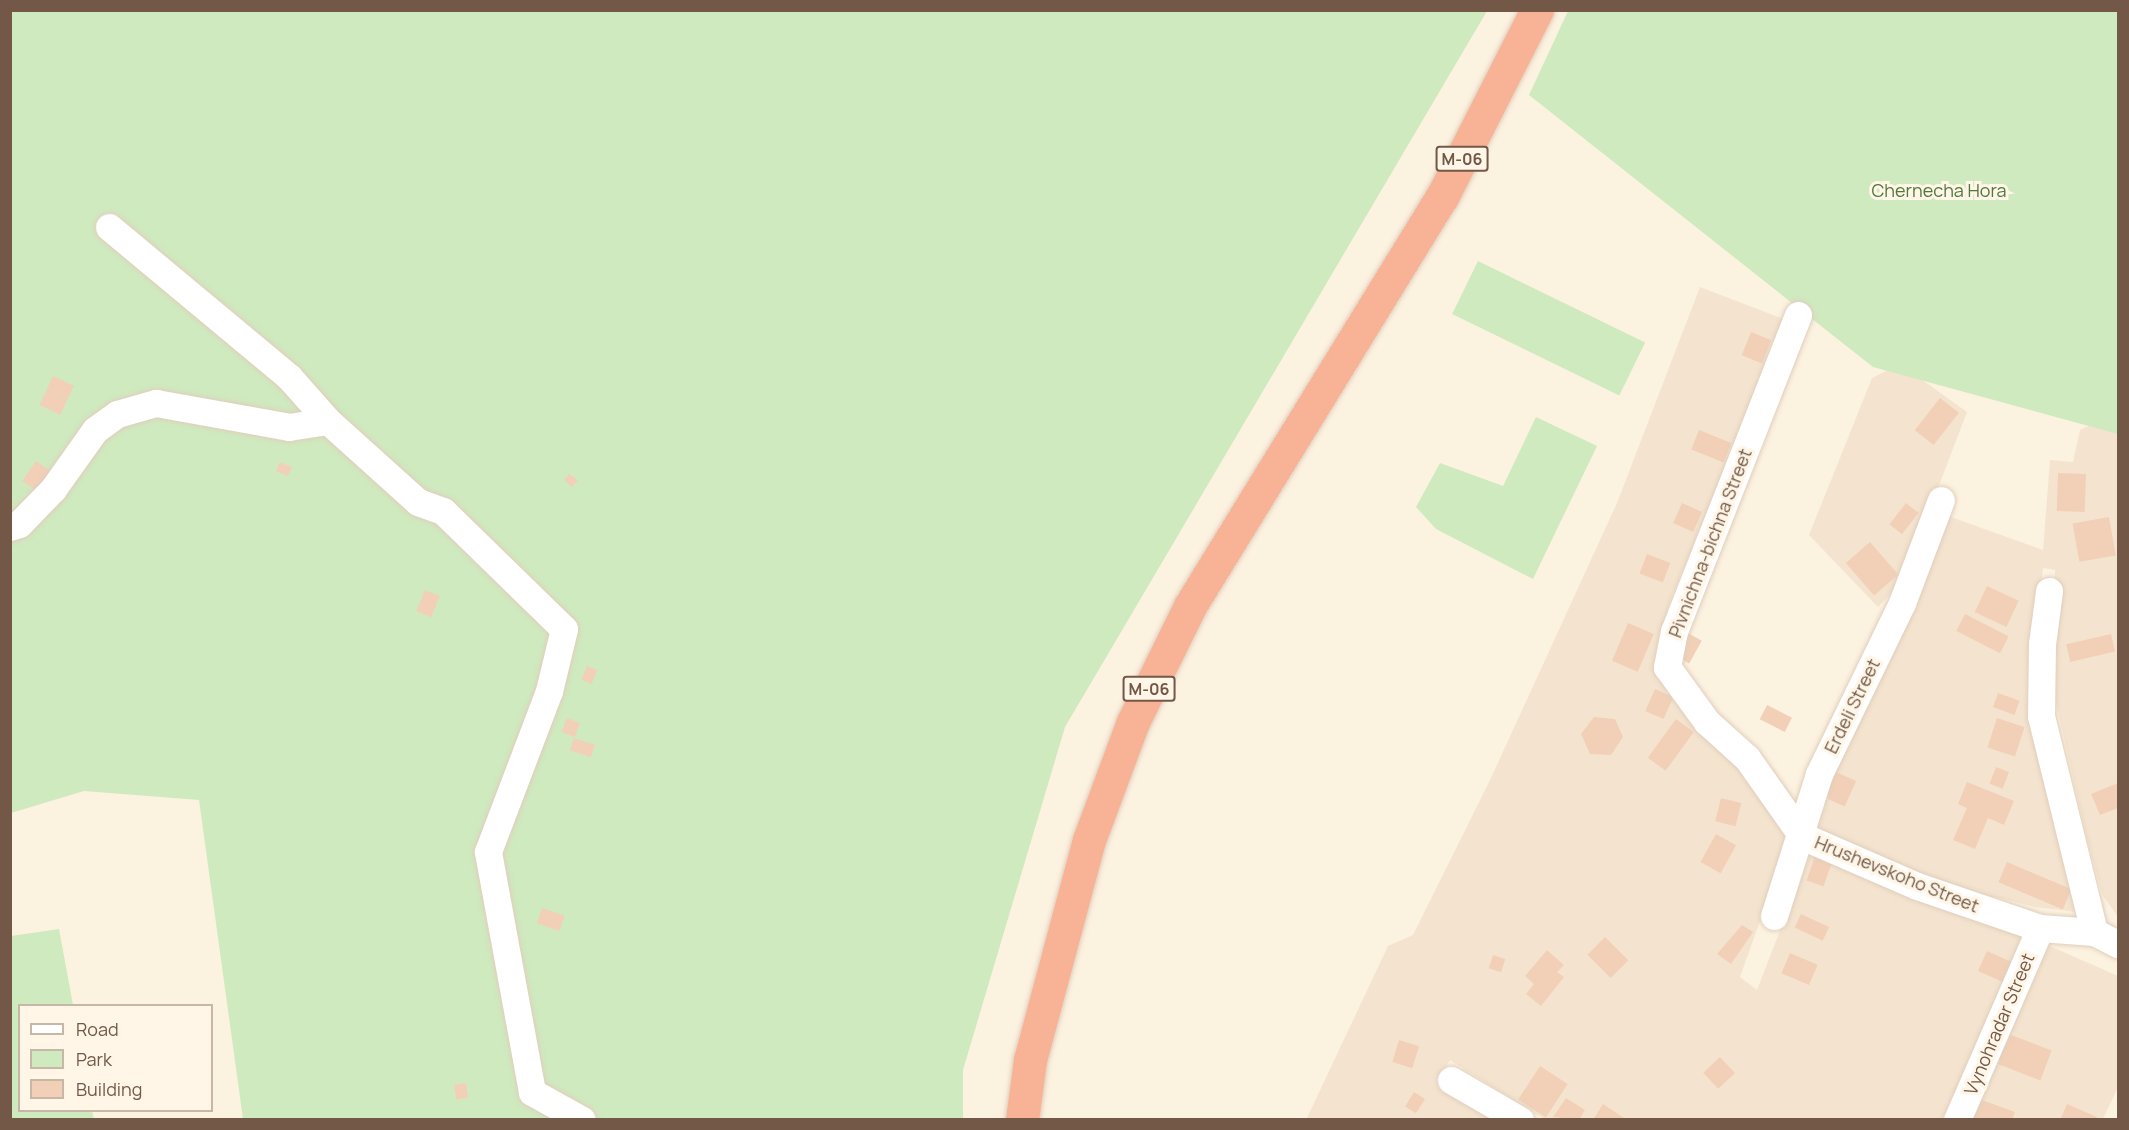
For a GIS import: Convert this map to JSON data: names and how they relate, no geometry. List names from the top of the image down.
{
  "streets": {
    "highway": ["М-06"],
    "street": [
      "Pivnichna-bichna Street",
      "Erdeli Street",
      "Hrushevskoho Street",
      "Vynohradar Street"
    ]
  },
  "crossings": [
    ["Pivnichna-bichna Street", "Hrushevskoho Street"],
    ["Erdeli Street", "Hrushevskoho Street"],
    ["Hrushevskoho Street", "Vynohradar Street"]
  ],
  "parks": ["Chernecha Hora"],
  "legend": ["Road", "Park", "Building"]
}
